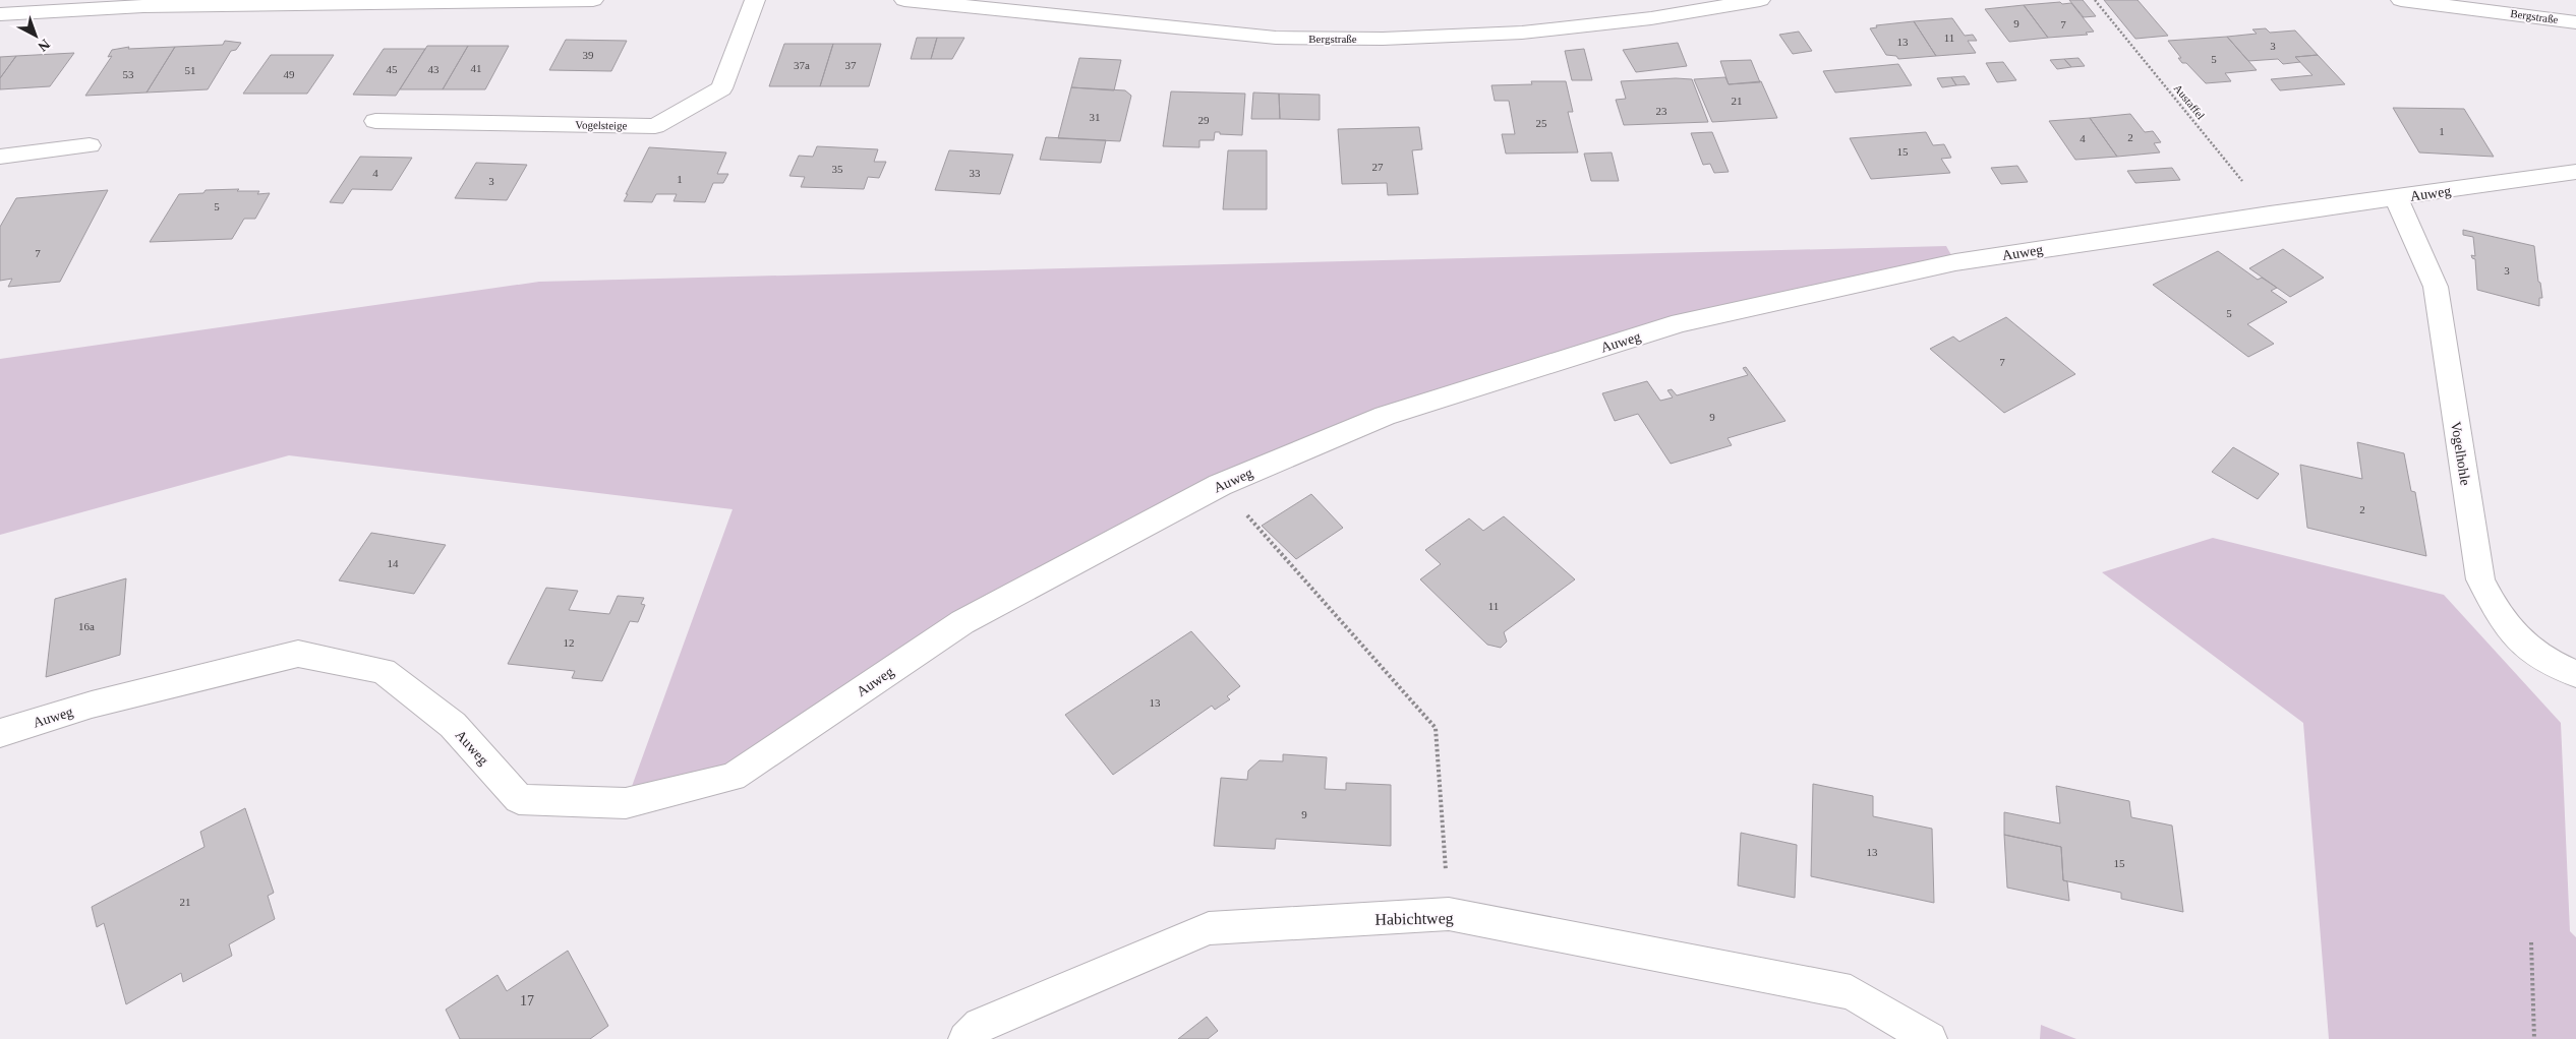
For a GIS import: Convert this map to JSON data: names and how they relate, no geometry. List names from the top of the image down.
{
  "streets": {
    "street": [
      "Bergstraße",
      "Vogelsteige",
      "Auweg",
      "Vogelhohle",
      "Habichtweg"
    ],
    "path": ["Austaffel"]
  },
  "crossings": [
    ["Austaffel", "Auweg"],
    ["Auweg", "Vogelhohle"]
  ],
  "house_numbers": [
    "9",
    "7",
    "11",
    "13",
    "3",
    "39",
    "5",
    "37a",
    "37",
    "41",
    "45",
    "43",
    "51",
    "53",
    "49",
    "21",
    "23",
    "31",
    "29",
    "25",
    "1",
    "2",
    "4",
    "15",
    "27",
    "35",
    "4",
    "33",
    "1",
    "3",
    "5",
    "7",
    "3",
    "5",
    "7",
    "9",
    "2",
    "14",
    "11",
    "16a",
    "12",
    "13",
    "9",
    "13",
    "15",
    "21",
    "17"
  ],
  "north": "bottom right"
}
